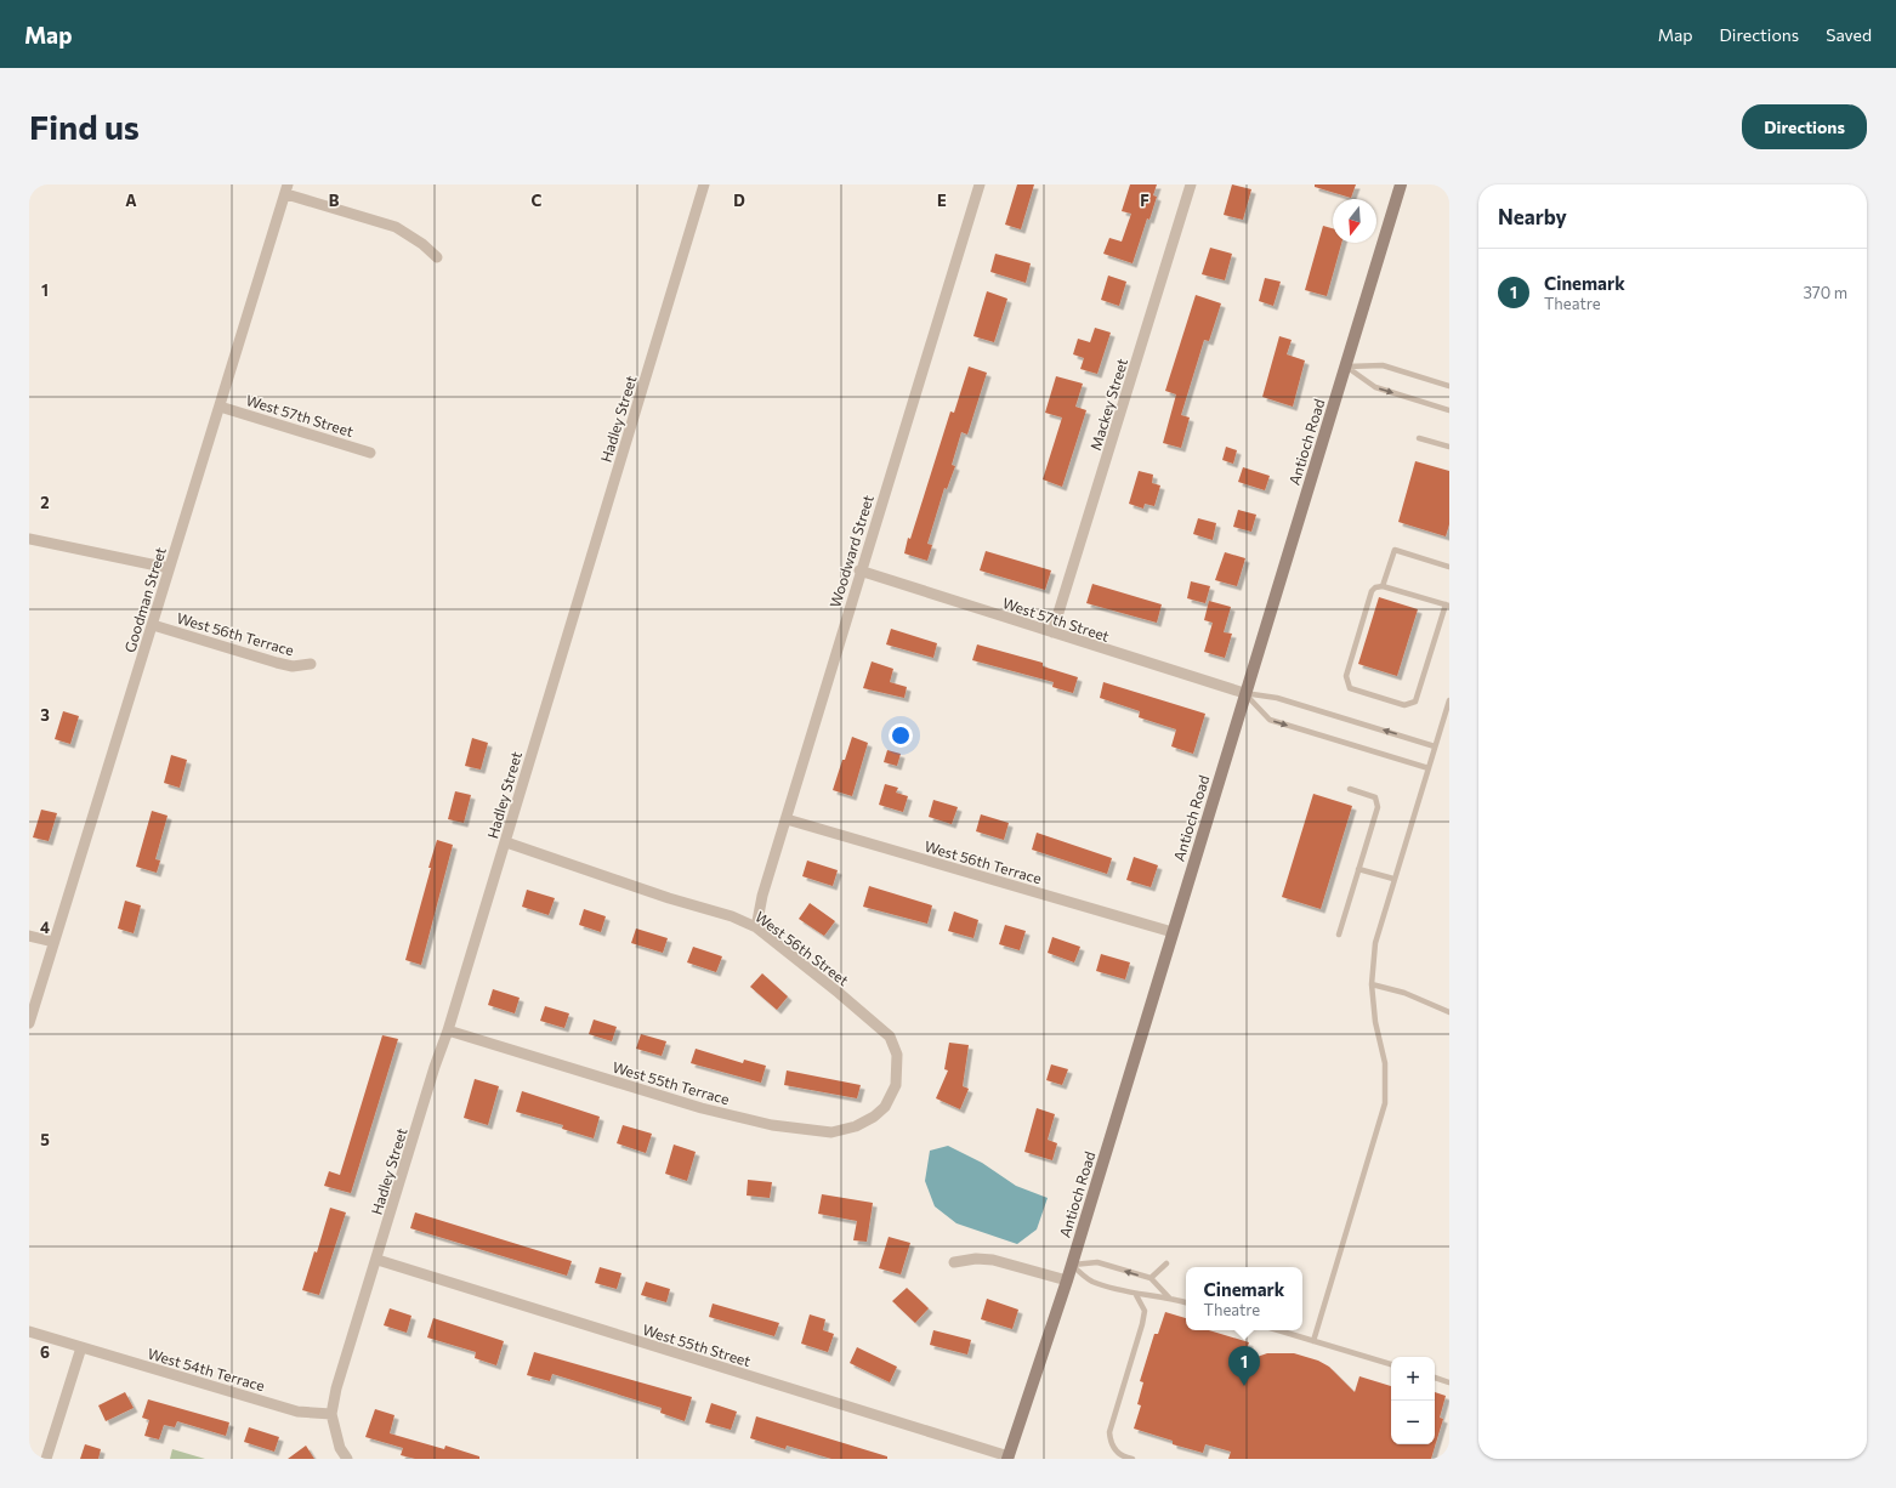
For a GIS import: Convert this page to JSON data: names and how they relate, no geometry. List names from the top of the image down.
{
  "streets": {
    "main road": ["Antioch Road"],
    "street": [
      "Mackey Street",
      "West 57th Street",
      "Hadley Street",
      "Woodward Street",
      "Goodman Street",
      "West 56th Terrace",
      "West 56th Street",
      "West 55th Terrace",
      "West 55th Street",
      "West 54th Terrace"
    ]
  },
  "crossings": [
    ["Mackey Street", "West 57th Street"],
    ["West 57th Street", "Antioch Road"],
    ["West 57th Street", "Woodward Street"],
    ["West 57th Street", "Goodman Street"],
    ["Hadley Street", "West 56th Street"],
    ["Hadley Street", "West 55th Terrace"],
    ["Hadley Street", "West 55th Street"],
    ["Hadley Street", "West 54th Terrace"],
    ["Antioch Road", "West 56th Terrace"],
    ["Antioch Road", "West 55th Street"],
    ["Woodward Street", "West 56th Terrace"],
    ["Woodward Street", "West 56th Street"],
    ["Goodman Street", "West 56th Terrace"],
    ["West 56th Street", "West 55th Terrace"]
  ],
  "north": "bottom",
  "page": {
    "header": "Map",
    "nav": ["Map", "Directions", "Saved"],
    "buttons": "Directions",
    "title": "Find us",
    "heading": "Nearby",
    "list": [
      {
        "mark": "1",
        "name": "Cinemark",
        "note": "Theatre",
        "value": "370 m"
      }
    ],
    "popup": ["Cinemark", "Theatre"],
    "pins": "1",
    "map_buttons": ["+", "−"]
  },
  "grid": {
    "columns": [
      "A",
      "B",
      "C",
      "D",
      "E",
      "F"
    ],
    "rows": [
      "1",
      "2",
      "3",
      "4",
      "5",
      "6"
    ]
  }
}
